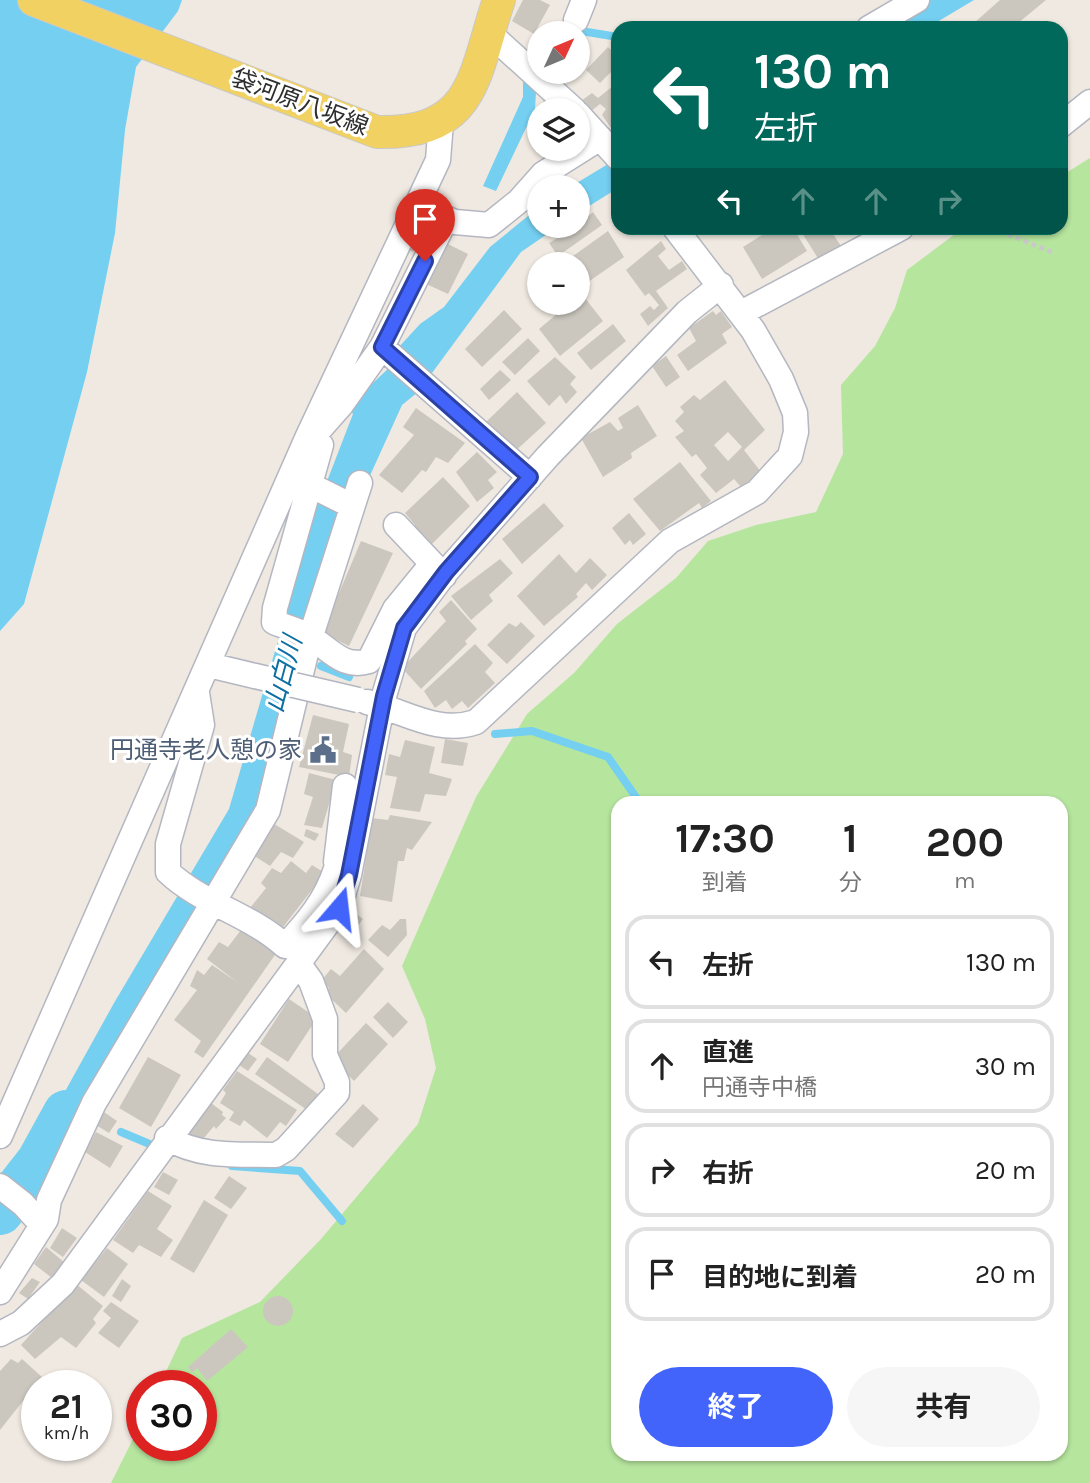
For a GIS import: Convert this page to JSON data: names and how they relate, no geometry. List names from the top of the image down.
{
  "streets": {
    "main road": ["袋河原八坂線"]
  },
  "water": ["山白川"],
  "places": {
    "public building": ["円通寺老人憩の家"]
  },
  "north": "top right",
  "page": {
    "map_buttons": ["+", "−"],
    "turn": ["130 m", "左折"],
    "eta": [
      "17:30",
      "到着",
      "1",
      "分",
      "200",
      "m"
    ],
    "list": [
      {
        "name": "左折",
        "value": "130 m"
      },
      {
        "name": "直進",
        "note": "円通寺中橋",
        "value": "30 m"
      },
      {
        "name": "右折",
        "value": "20 m"
      },
      {
        "name": "目的地に到着",
        "value": "20 m"
      }
    ],
    "buttons": ["終了", "共有"],
    "speed": "21 km/h",
    "limit": "30"
  }
}
